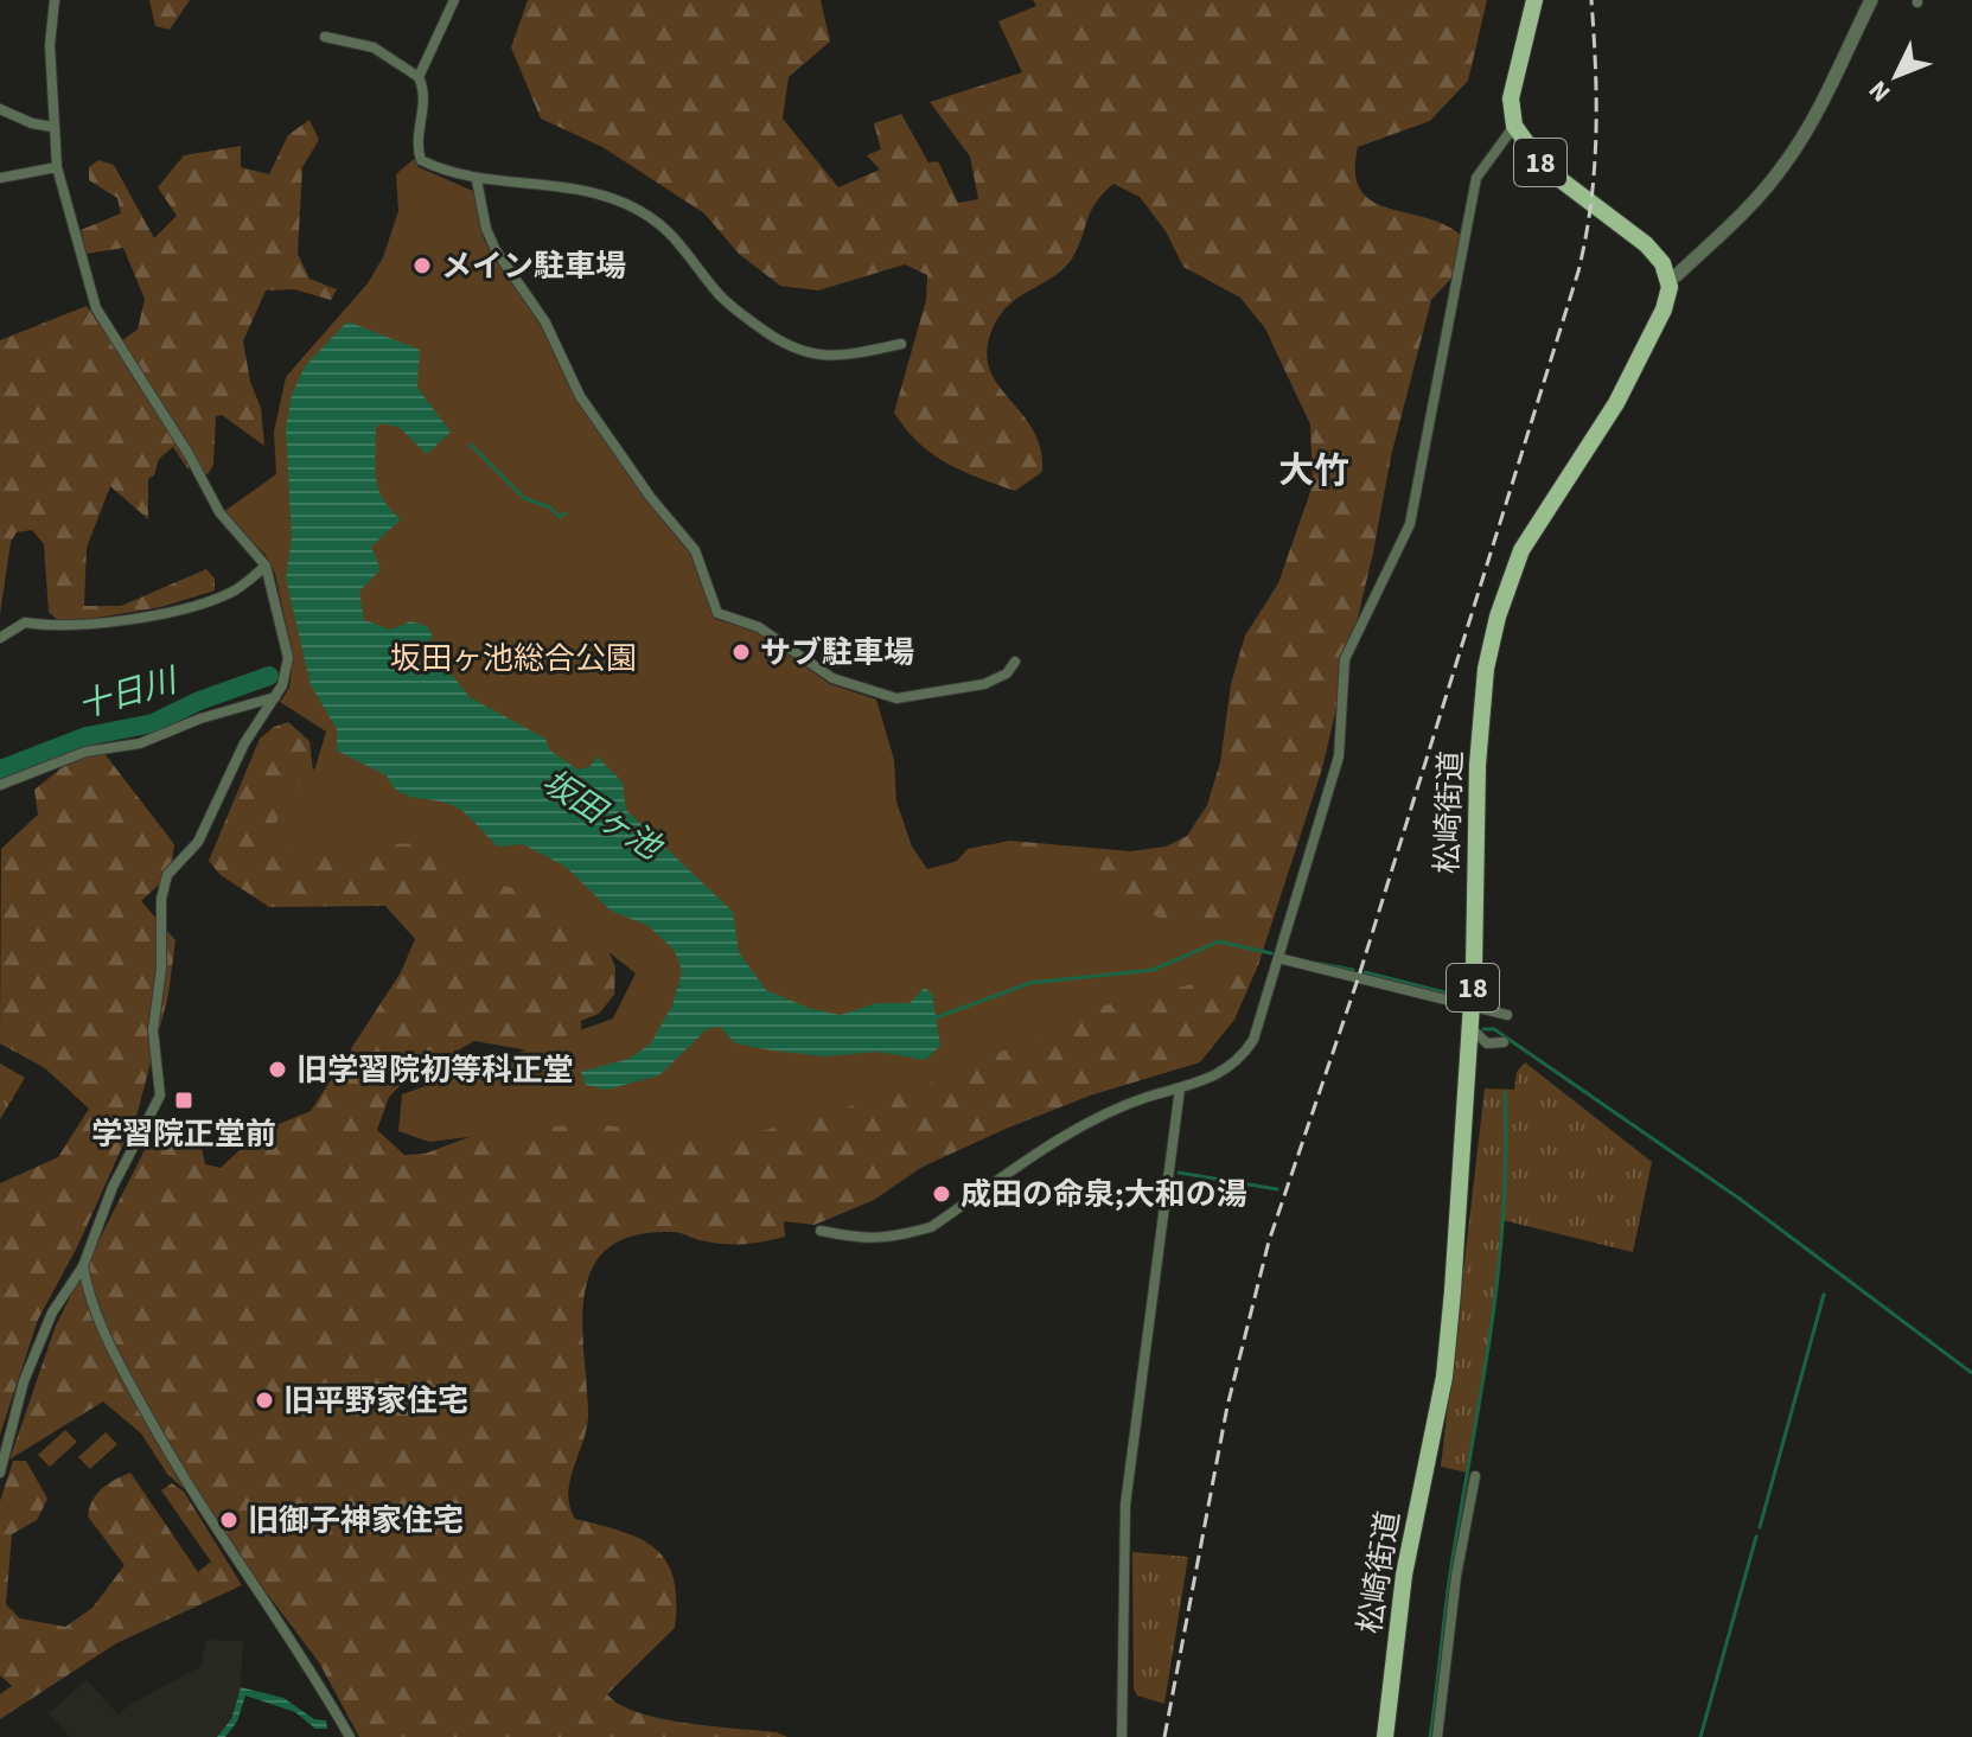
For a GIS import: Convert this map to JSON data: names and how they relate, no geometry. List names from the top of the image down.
{
  "streets": {
    "main road": ["18", "松崎街道"]
  },
  "crossings": [
    ["18", "松崎街道"]
  ],
  "districts": ["大竹"],
  "water": ["十日川", "坂田ヶ池"],
  "parks": ["坂田ヶ池総合公園"],
  "places": {
    "other": [
      "メイン駐車場",
      "サブ駐車場",
      "旧学習院初等科正堂",
      "成田の命泉;大和の湯",
      "旧平野家住宅",
      "旧御子神家住宅"
    ],
    "transit": ["学習院正堂前"]
  },
  "north": "bottom left"
}
